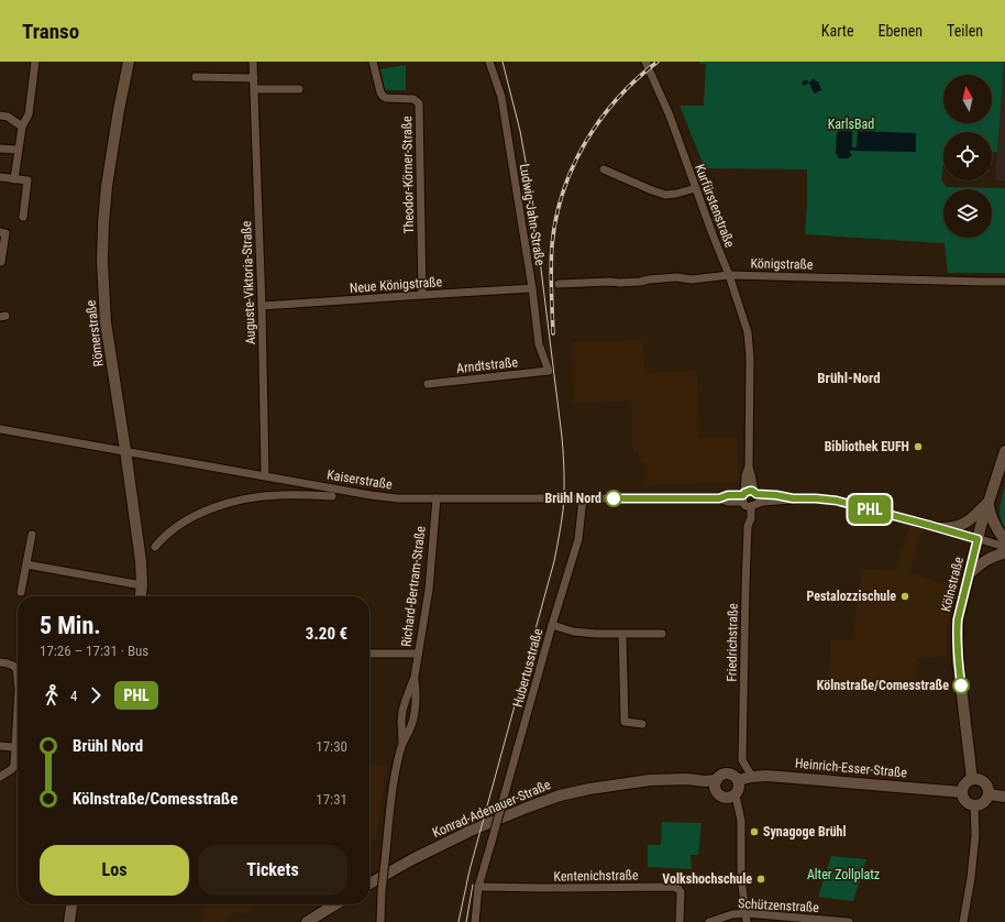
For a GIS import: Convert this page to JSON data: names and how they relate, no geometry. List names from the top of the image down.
{
  "streets": {
    "main road": [
      "Römerstraße",
      "Kölnstraße",
      "Heinrich-Esser-Straße",
      "Konrad-Adenauer-Straße"
    ],
    "street": [
      "Theodor-Körner-Straße",
      "Kurfürstenstraße",
      "Ludwig-Jahn-Straße",
      "Königstraße",
      "Auguste-Viktoria-Straße",
      "Neue Königstraße",
      "Arndtstraße",
      "Kaiserstraße",
      "Richard-Bertram-Straße",
      "Friedrichstraße",
      "Hubertusstraße",
      "Kentenichstraße",
      "Schützenstraße"
    ]
  },
  "crossings": [
    ["Theodor-Körner-Straße", "Neue Königstraße"],
    ["Kurfürstenstraße", "Königstraße"],
    ["Kurfürstenstraße", "Kaiserstraße"],
    ["Kurfürstenstraße", "Friedrichstraße"],
    ["Ludwig-Jahn-Straße", "Neue Königstraße"],
    ["Ludwig-Jahn-Straße", "Arndtstraße"],
    ["Auguste-Viktoria-Straße", "Neue Königstraße"],
    ["Auguste-Viktoria-Straße", "Kaiserstraße"],
    ["Römerstraße", "Kaiserstraße"],
    ["Kaiserstraße", "Richard-Bertram-Straße"],
    ["Kaiserstraße", "Friedrichstraße"],
    ["Kaiserstraße", "Hubertusstraße"],
    ["Kölnstraße", "Heinrich-Esser-Straße"],
    ["Friedrichstraße", "Heinrich-Esser-Straße"],
    ["Hubertusstraße", "Kentenichstraße"],
    ["Heinrich-Esser-Straße", "Konrad-Adenauer-Straße"]
  ],
  "districts": ["Brühl-Nord"],
  "parks": ["KarlsBad", "Alter Zollplatz"],
  "places": [
    "Bibliothek EUFH",
    "Brühl Nord",
    "Pestalozzischule",
    "Kölnstraße/Comesstraße",
    "Synagoge Brühl",
    "Volkshochschule"
  ],
  "lines": ["bus line PHL"],
  "north": "top",
  "page": {
    "header": "Transo",
    "nav": ["Karte", "Ebenen", "Teilen"],
    "on_map": "PHL",
    "heading": ["5 Min.", "17:26 – 17:31 · Bus", "3.20 €"],
    "legs": ["4", "PHL"],
    "list": [
      {
        "name": "Brühl Nord",
        "value": "17:30"
      },
      {
        "name": "Kölnstraße/Comesstraße",
        "value": "17:31"
      }
    ],
    "buttons": ["Los", "Tickets"]
  }
}
